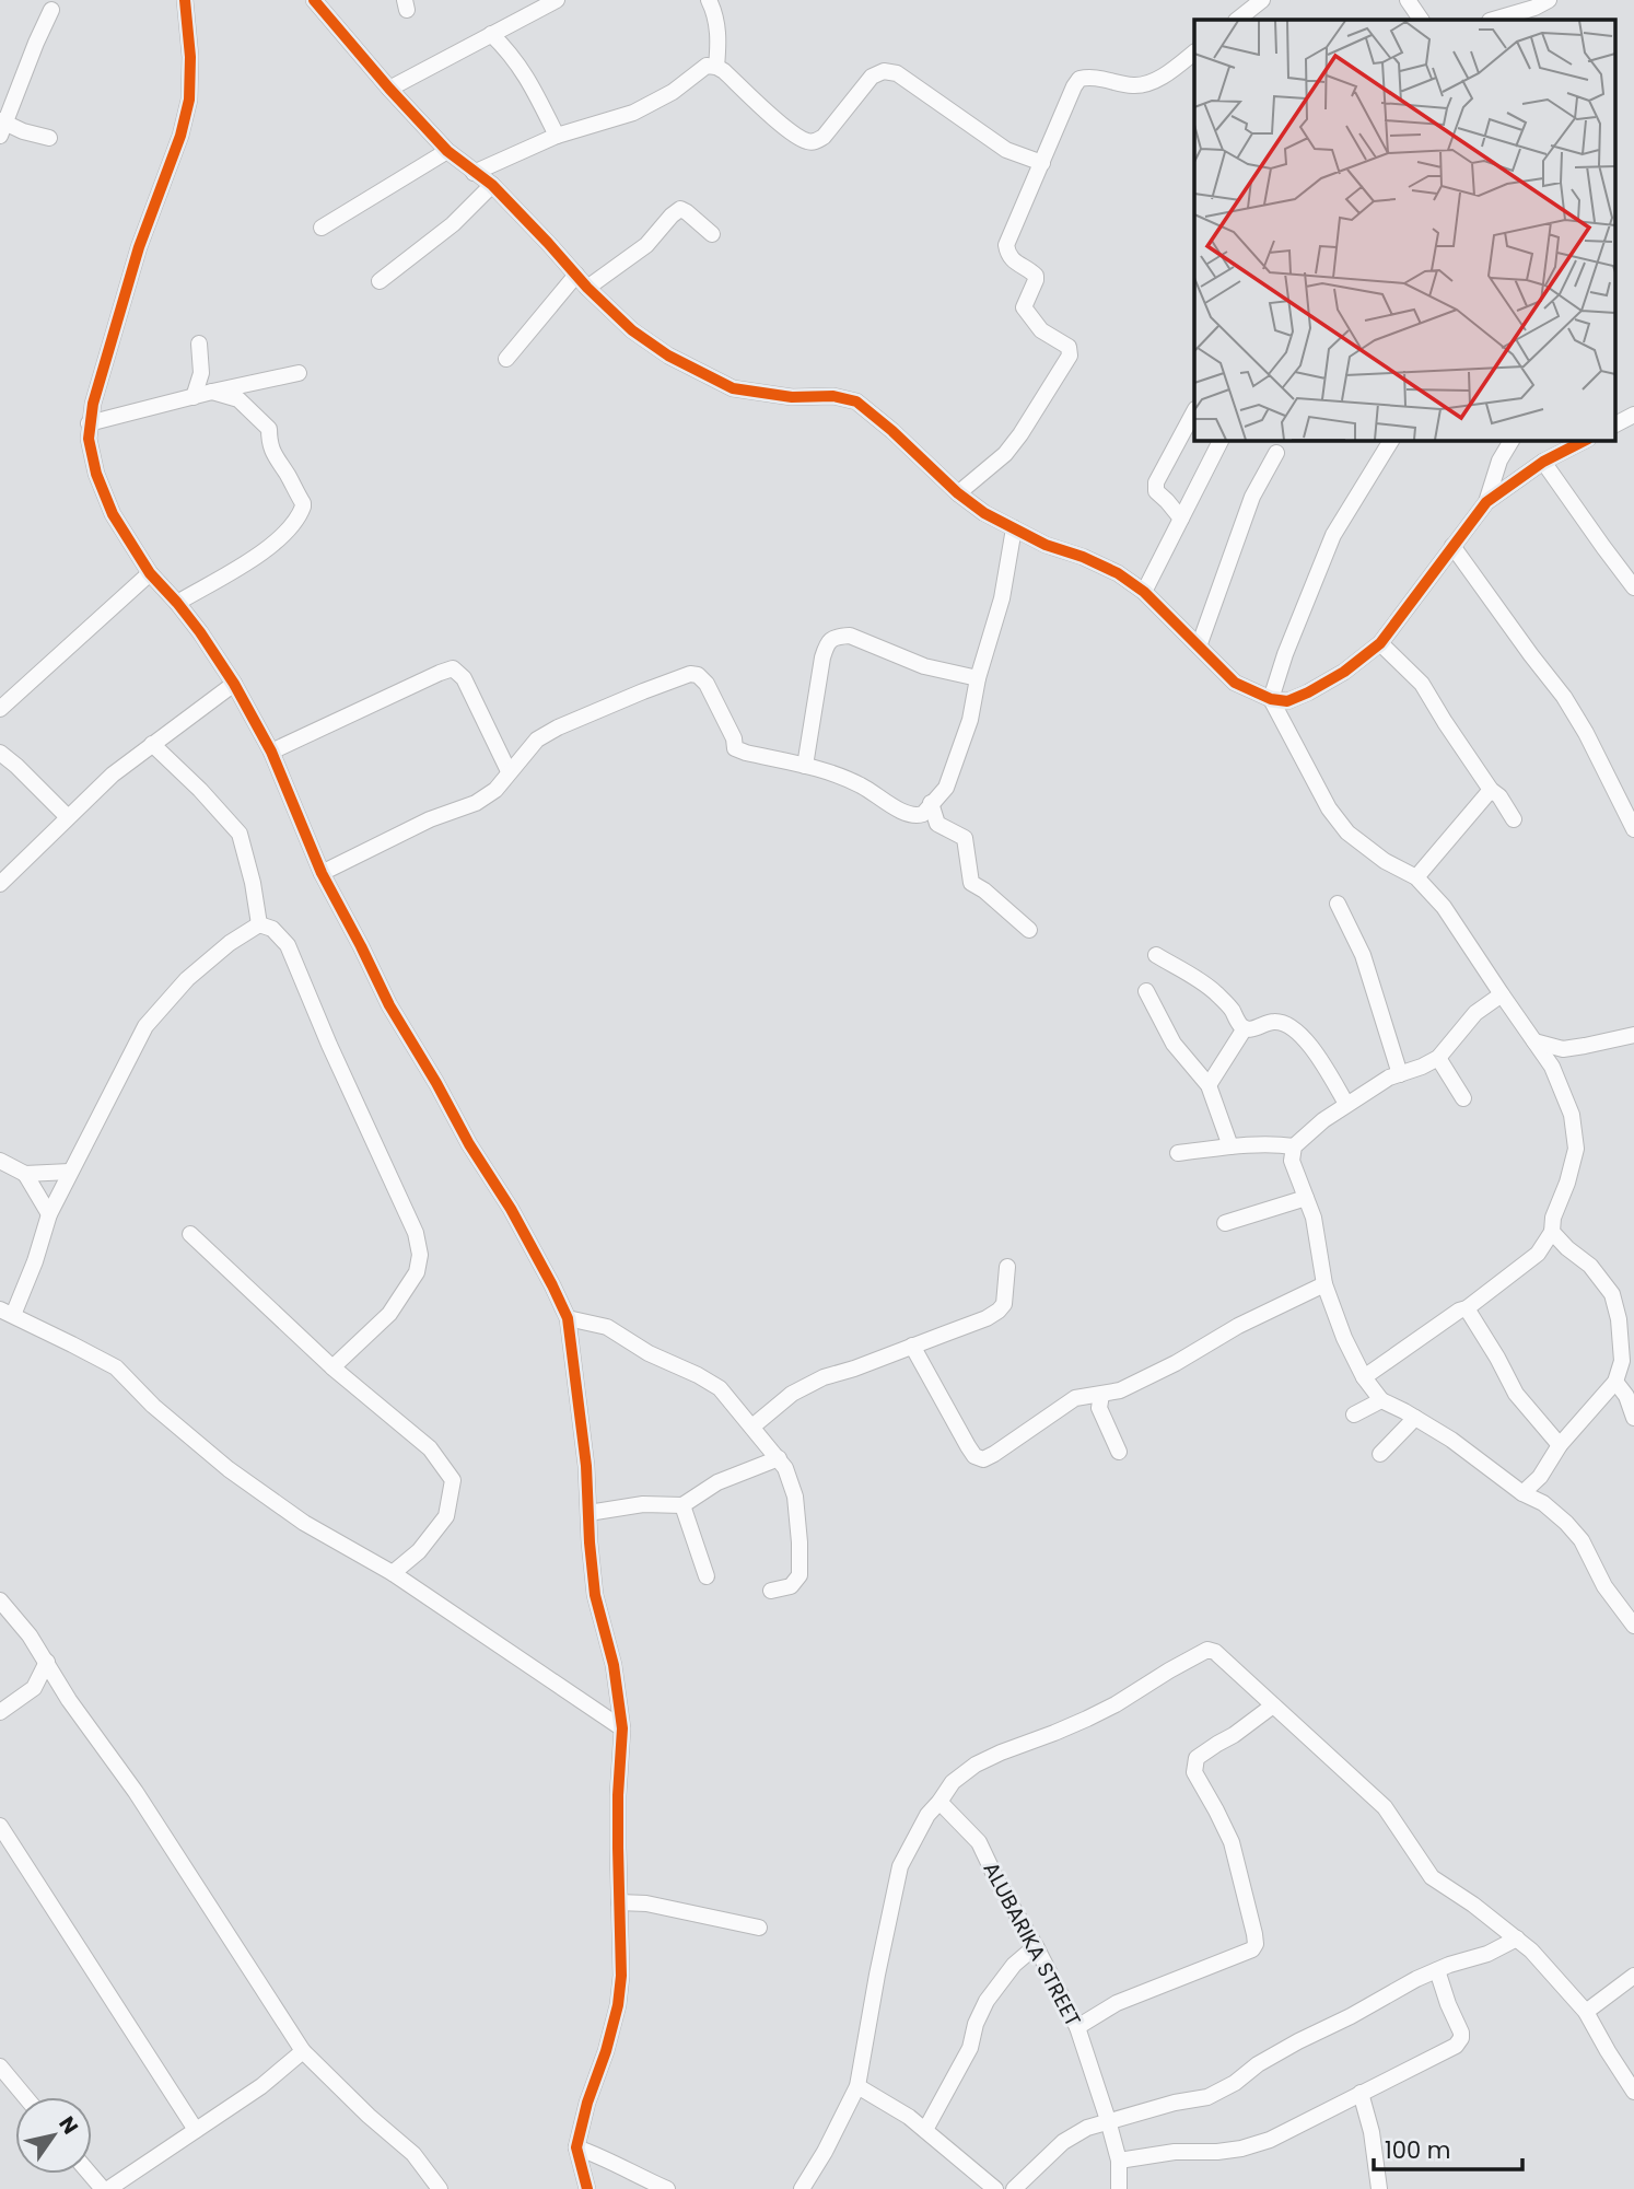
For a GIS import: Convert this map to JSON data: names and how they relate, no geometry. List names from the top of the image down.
{
  "streets": {
    "street": ["ALUBARIKA STREET"]
  },
  "scale_bar": "100 m",
  "north": "top right"
}
